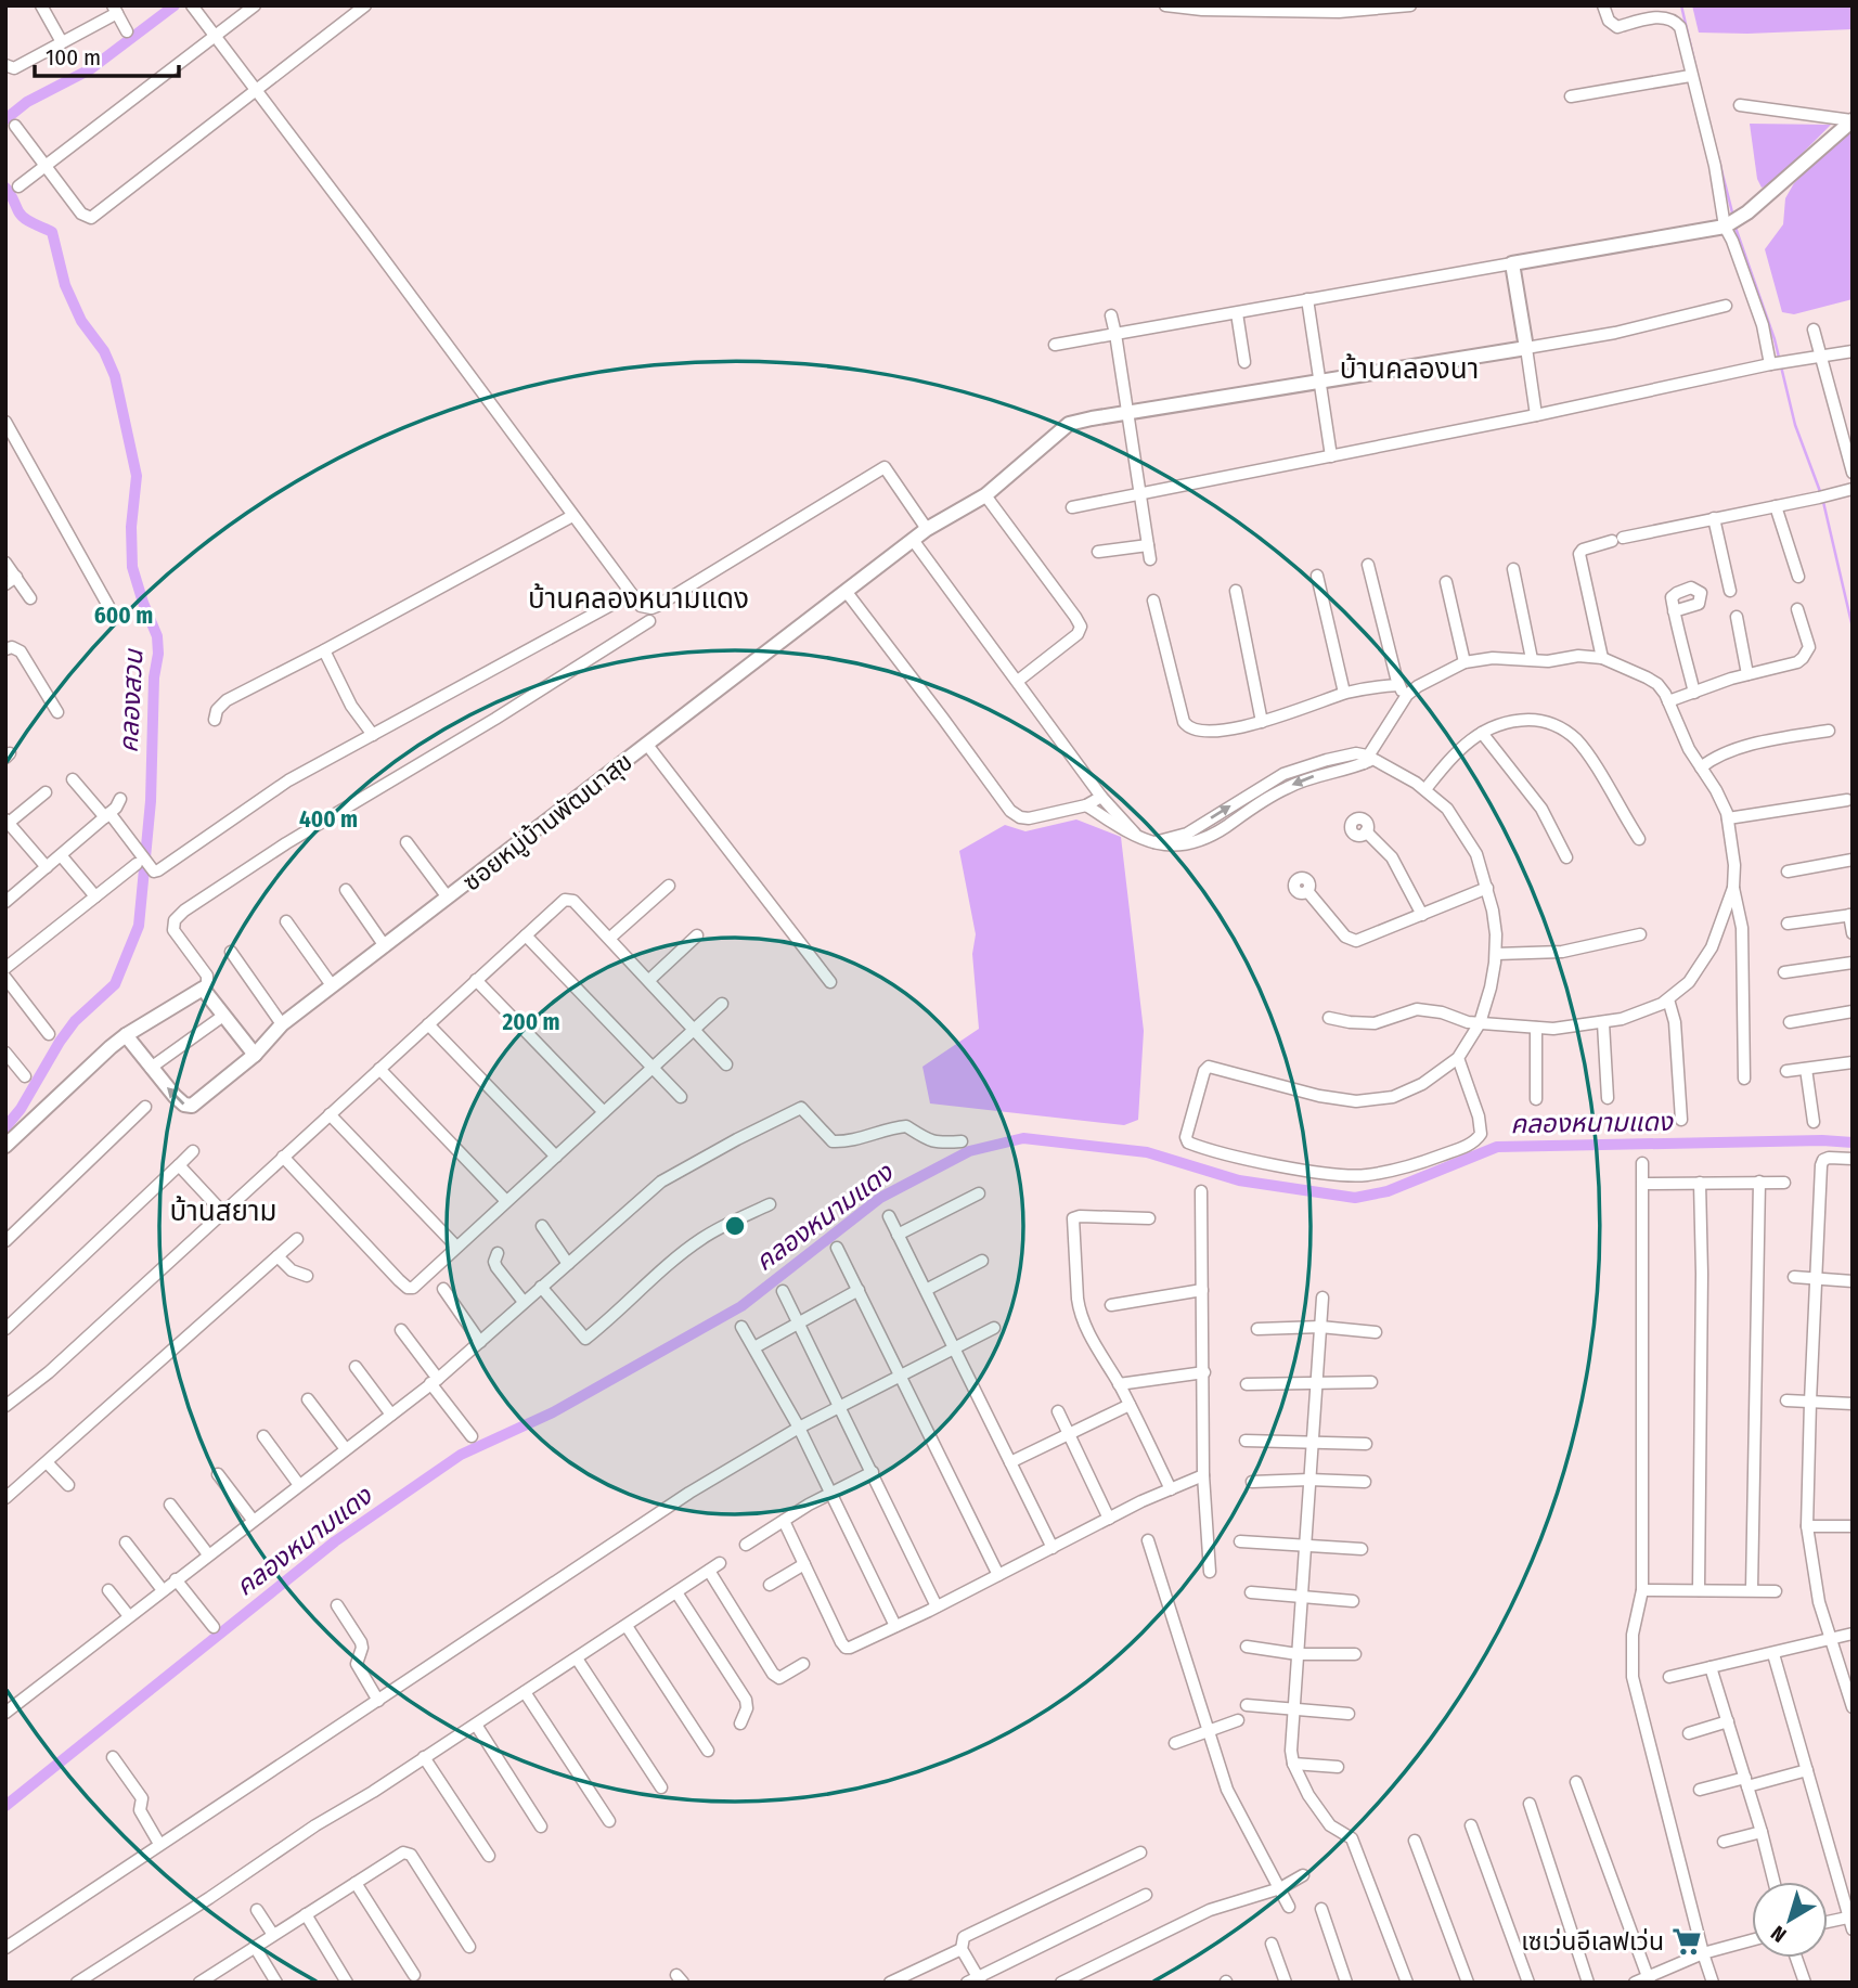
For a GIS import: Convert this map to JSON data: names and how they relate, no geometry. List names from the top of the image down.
{
  "streets": {
    "street": ["ซอยหมู่บ้านพัฒนาสุข"]
  },
  "districts": ["บ้านคลองนา", "บ้านคลองหนามแดง", "บ้านสยาม"],
  "water": ["คลองสวน", "คลองหนามแดง"],
  "places": {
    "supermarket": ["เซเว่นอีเลฟเว่น"]
  },
  "scale_bar": "100 m",
  "north": "bottom left",
  "rings": ["600 m", "400 m", "200 m"]
}
